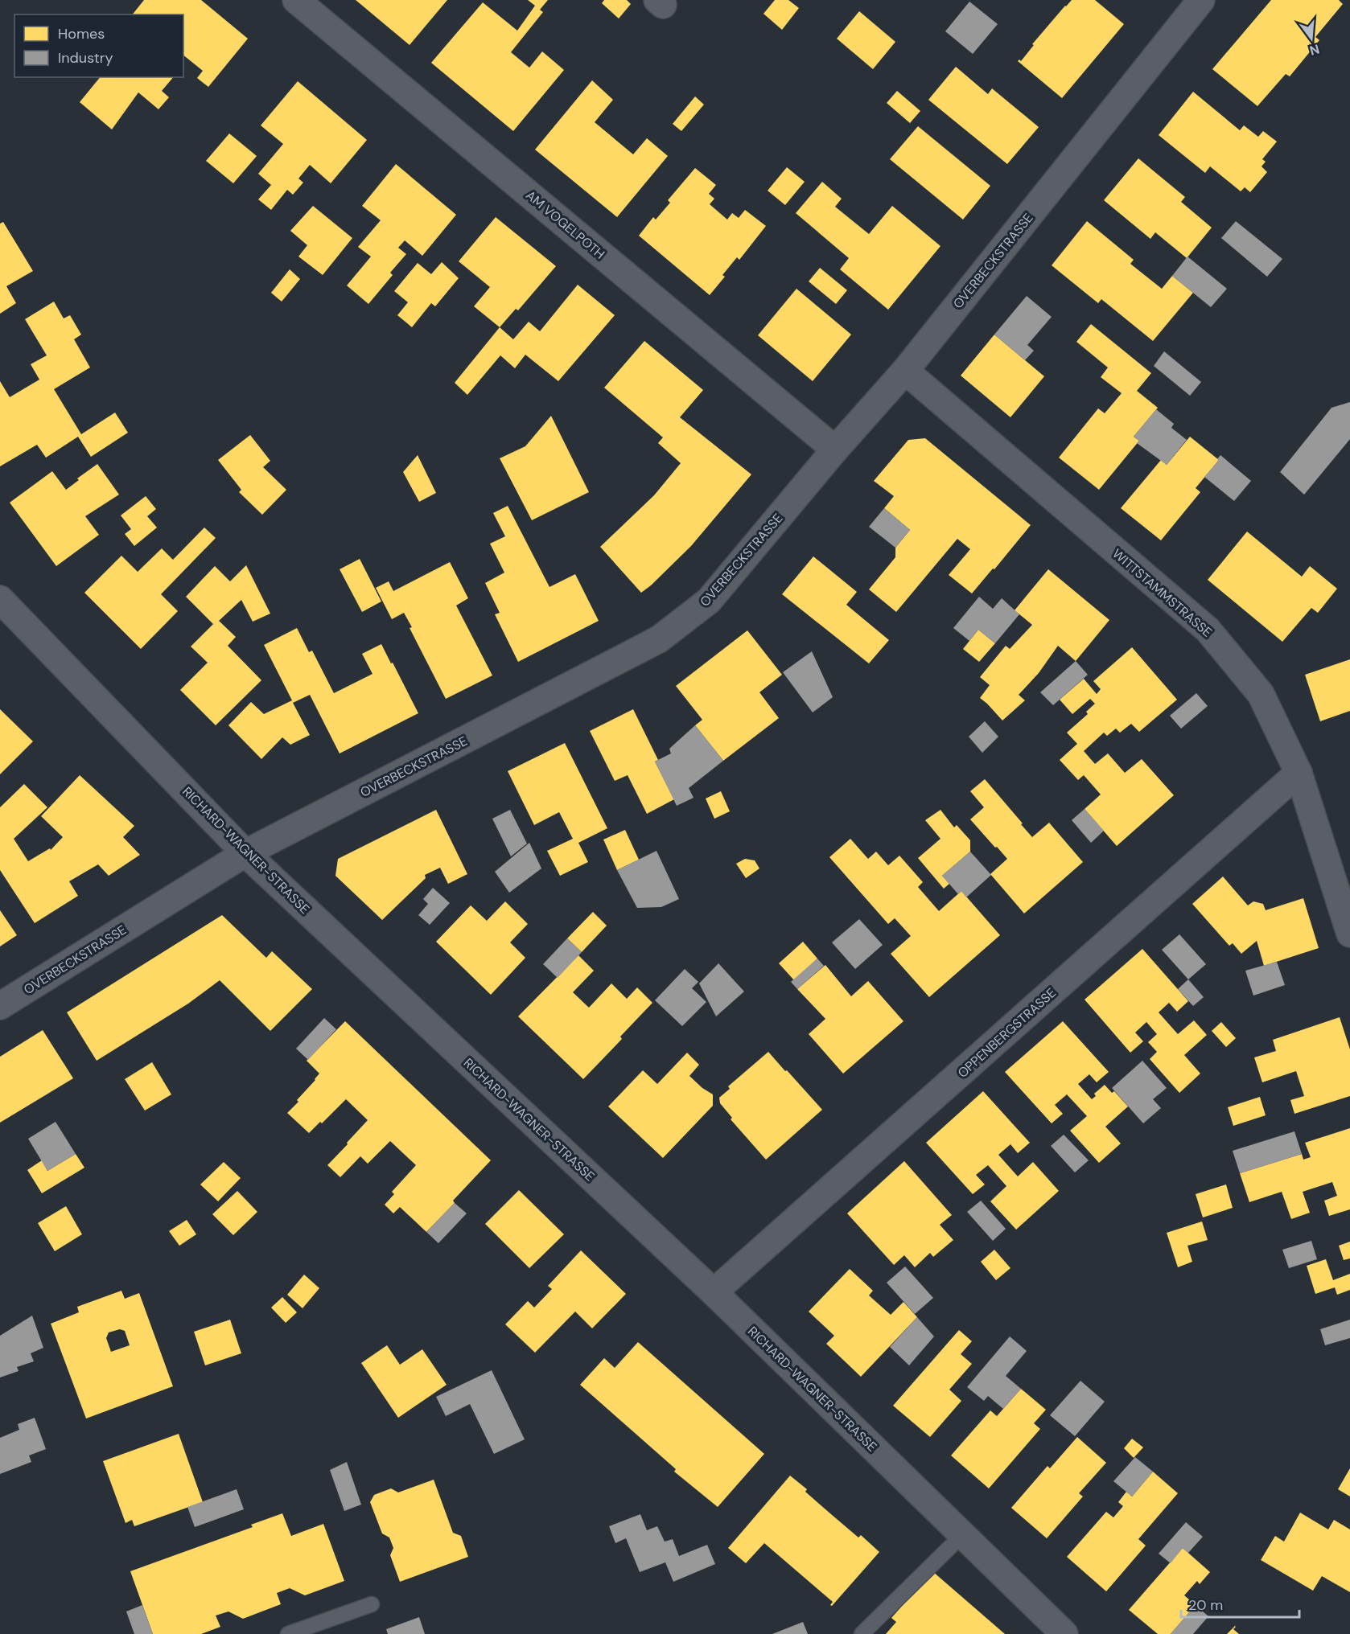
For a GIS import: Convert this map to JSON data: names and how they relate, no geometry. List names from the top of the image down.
{
  "streets": {
    "street": [
      "AM VOGELPOTH",
      "OVERBECKSTRASSE",
      "WITTSTAMMSTRASSE",
      "RICHARD-WAGNER-STRASSE",
      "OPPENBERGSTRASSE"
    ]
  },
  "crossings": [
    ["AM VOGELPOTH", "OVERBECKSTRASSE"],
    ["OVERBECKSTRASSE", "WITTSTAMMSTRASSE"],
    ["OVERBECKSTRASSE", "RICHARD-WAGNER-STRASSE"],
    ["WITTSTAMMSTRASSE", "OPPENBERGSTRASSE"],
    ["RICHARD-WAGNER-STRASSE", "OPPENBERGSTRASSE"]
  ],
  "legend": ["Homes", "Industry"],
  "scale_bar": "20 m",
  "north": "bottom"
}
